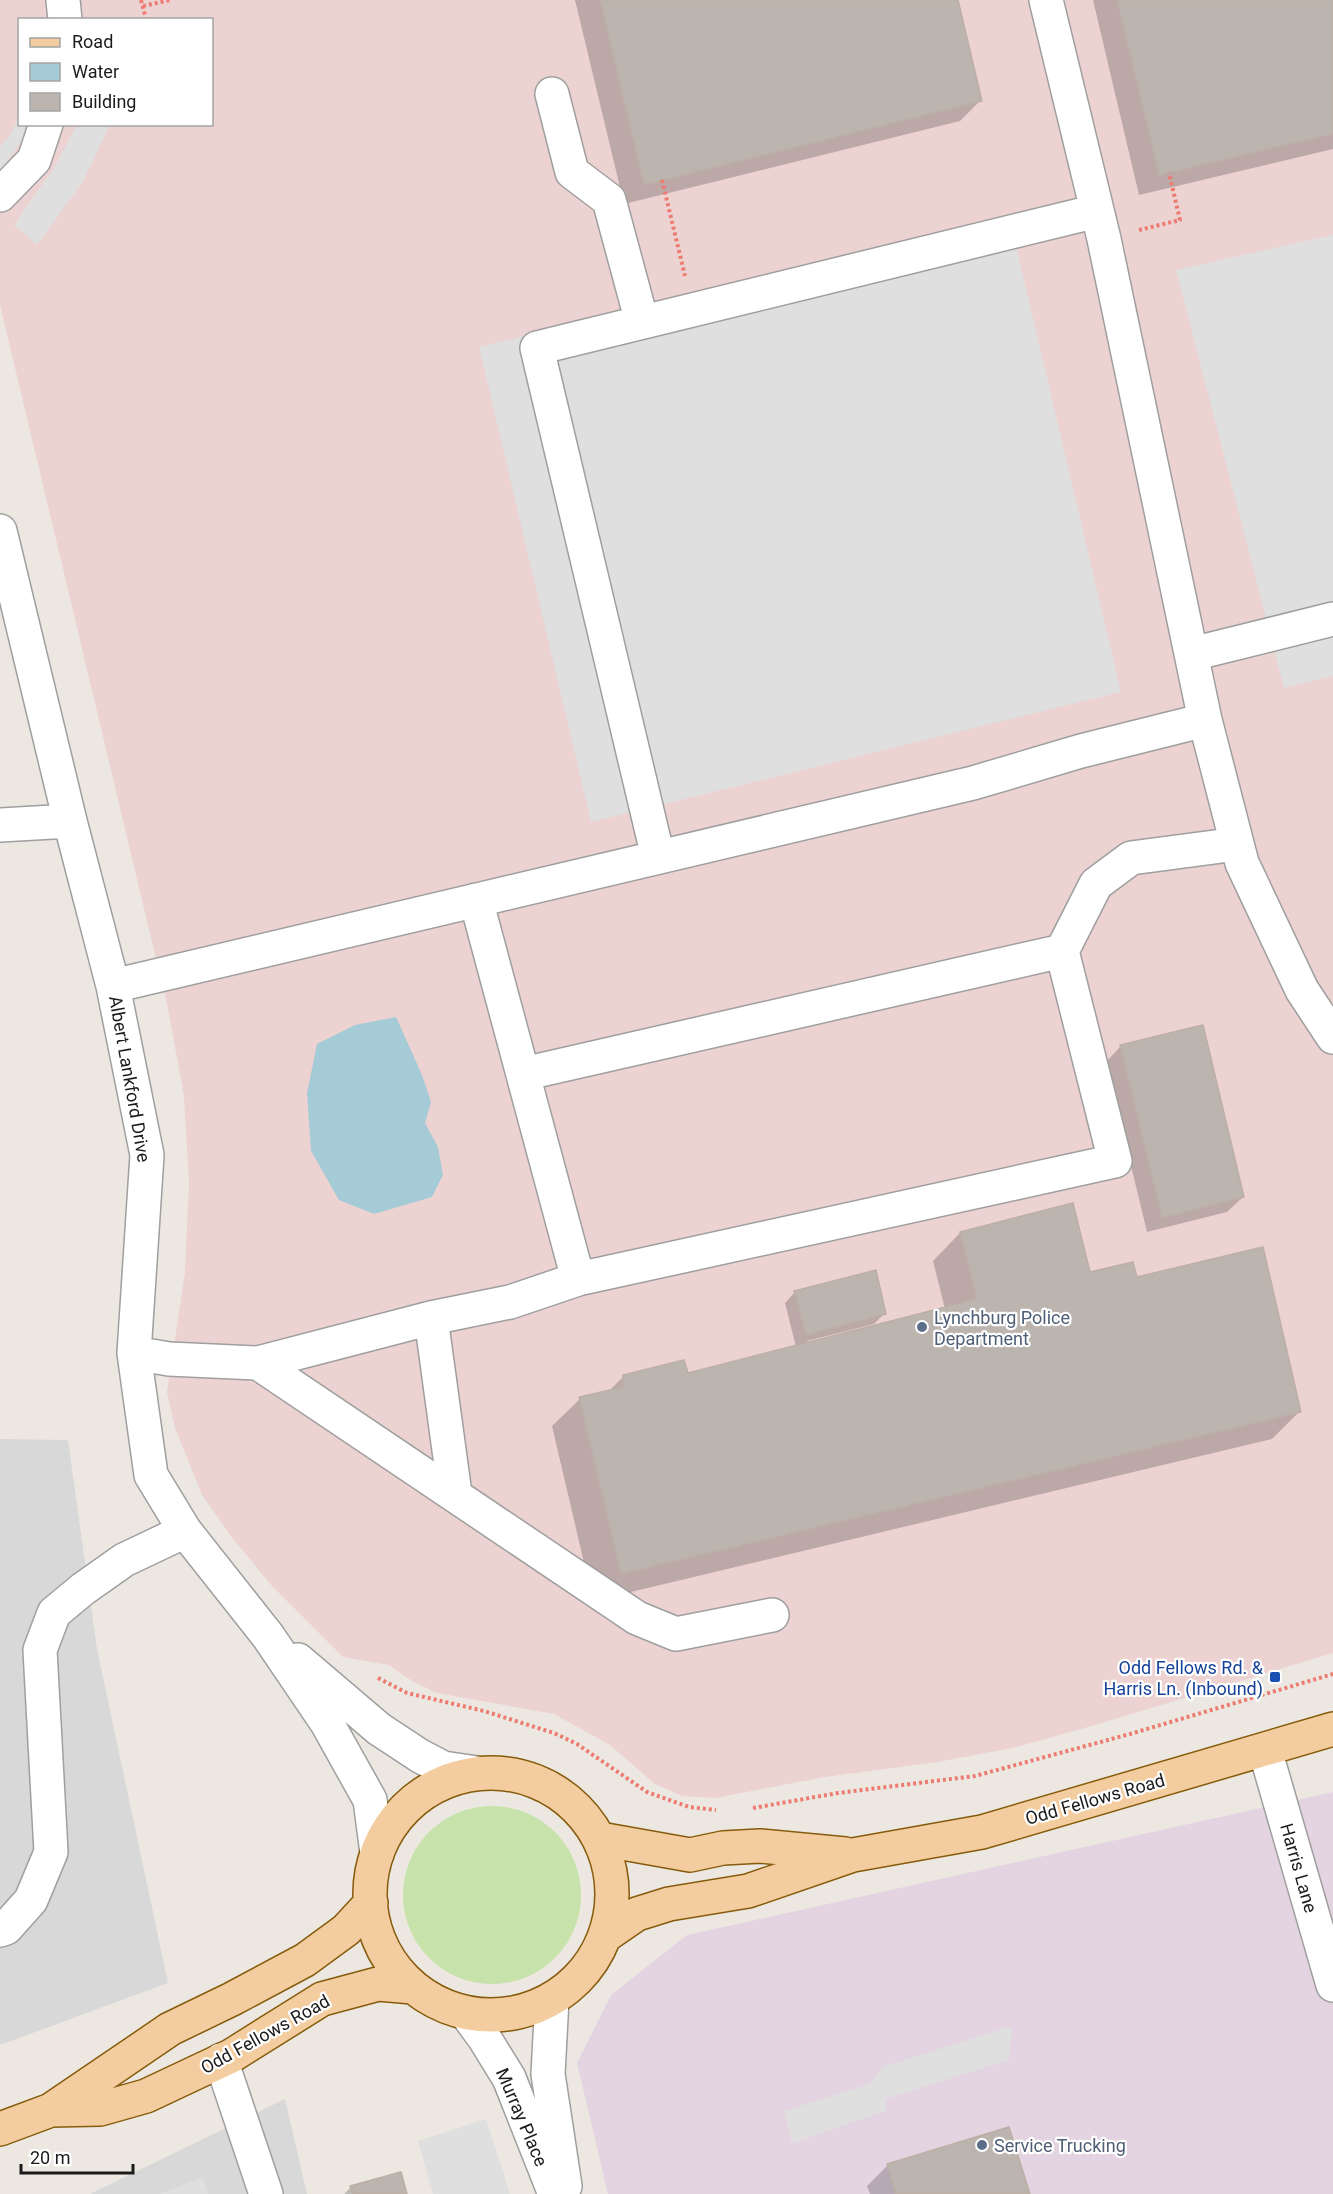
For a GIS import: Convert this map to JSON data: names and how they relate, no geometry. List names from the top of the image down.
{
  "streets": {
    "main road": ["Odd Fellows Road"],
    "street": ["Albert Lankford Drive", "Harris Lane", "Murray Place"]
  },
  "crossings": [
    ["Odd Fellows Road", "Harris Lane"]
  ],
  "places": {
    "other": ["Lynchburg Police Department", "Service Trucking"],
    "transit": ["Odd Fellows Rd. & Harris Ln. (Inbound)"]
  },
  "legend": ["Road", "Water", "Building"],
  "scale_bar": "20 m"
}
